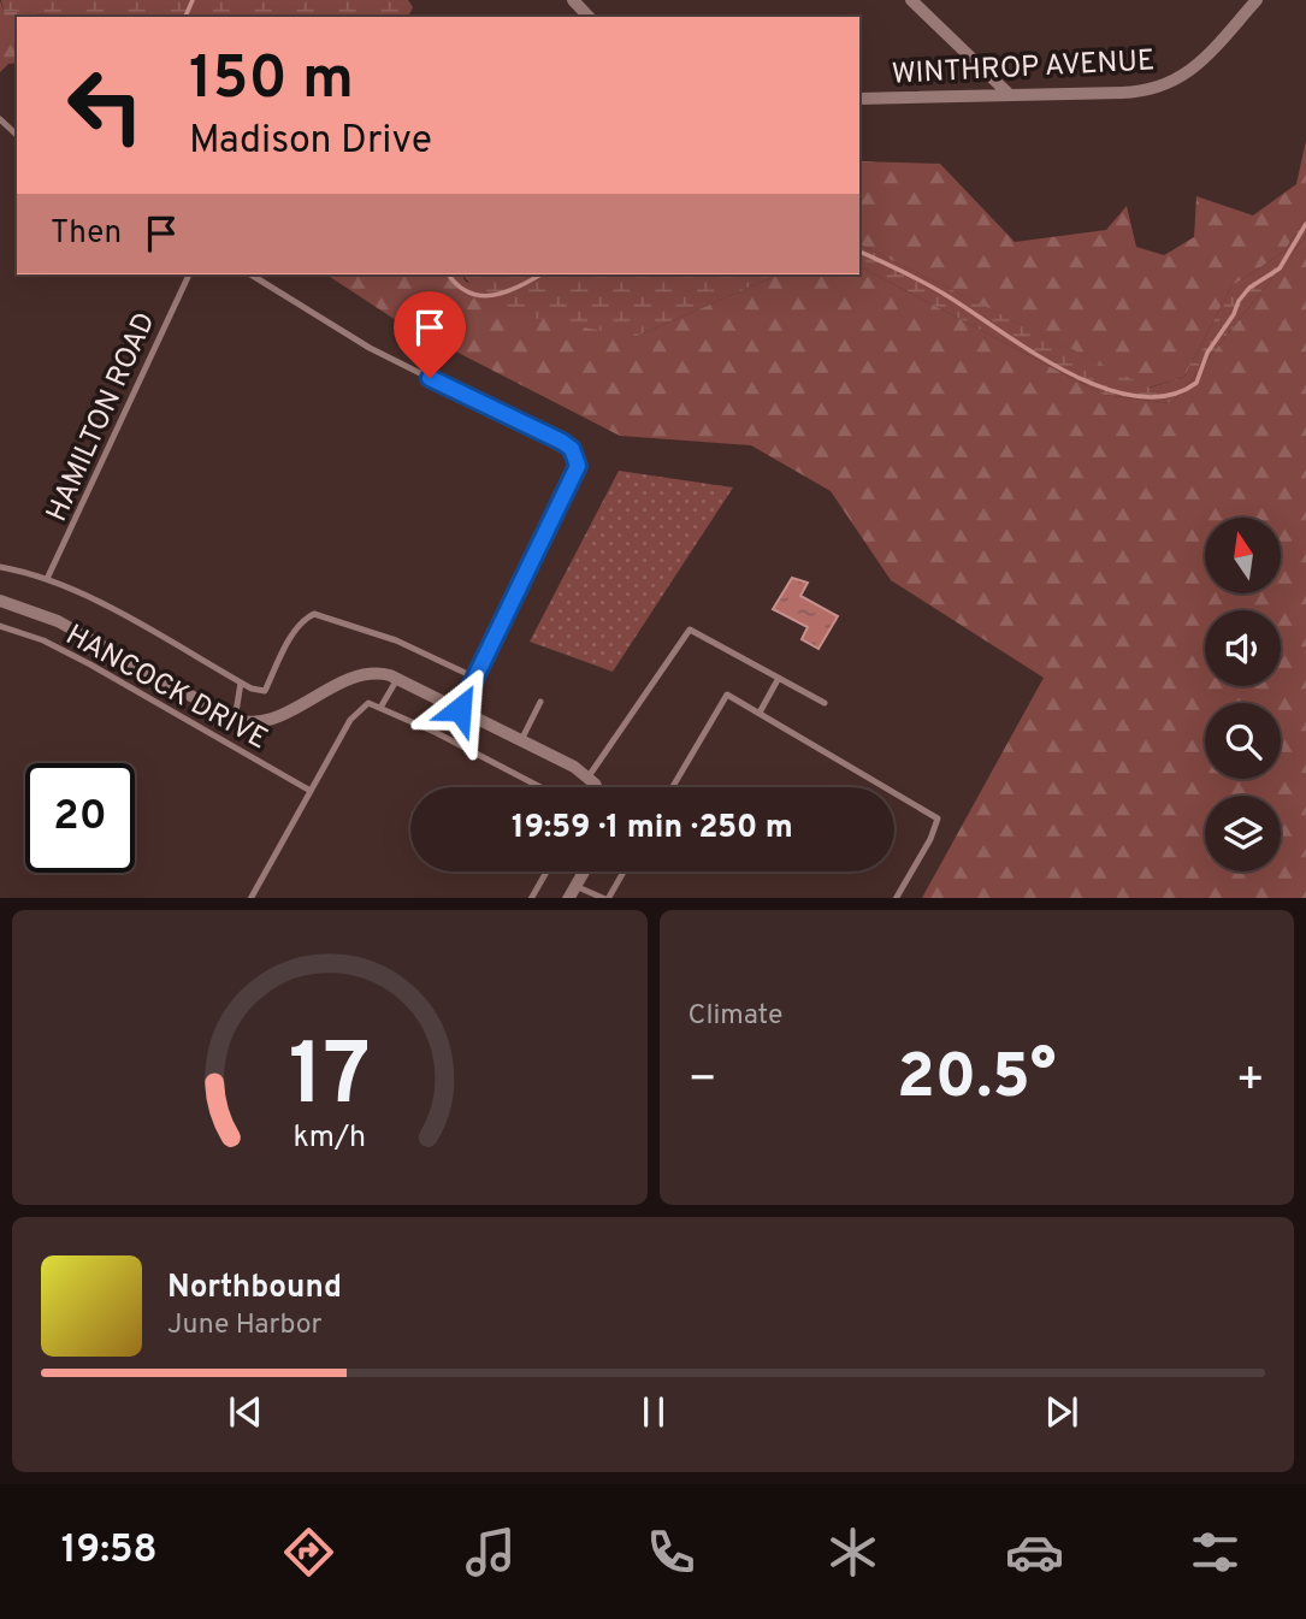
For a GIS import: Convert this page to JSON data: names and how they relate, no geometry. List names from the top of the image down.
{
  "streets": {
    "street": ["WINTHROP AVENUE"],
    "lane": ["HAMILTON ROAD", "HANCOCK DRIVE"]
  },
  "north": "top",
  "page": {
    "turn": ["150 m", "Madison Drive"],
    "then": "Then",
    "limit": "20",
    "trip": "19:59 · 1 min · 250 m",
    "tile": "Climate",
    "heat": ["−", "20.5°", "+"],
    "song": ["Northbound", "June Harbor"],
    "tabs": "19:58",
    "gauge": ["17", "km/h"]
  }
}
